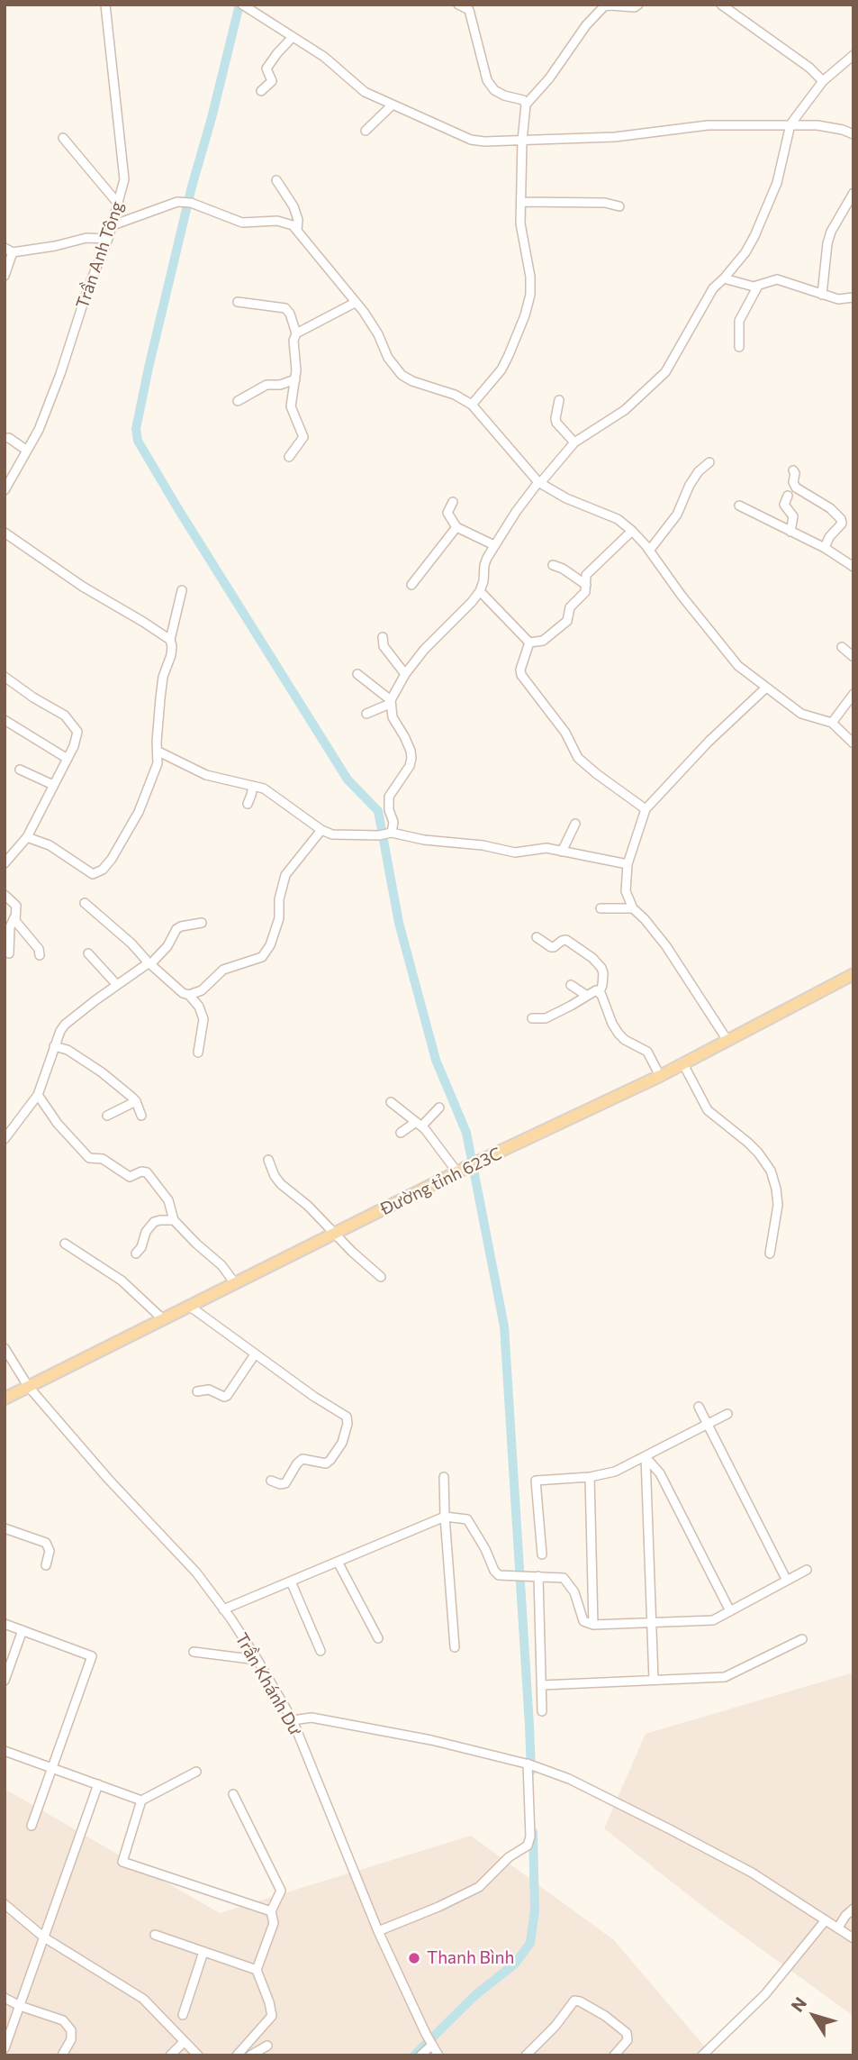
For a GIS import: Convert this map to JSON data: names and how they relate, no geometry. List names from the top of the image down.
{
  "streets": {
    "main road": ["Đường tỉnh 623C"],
    "street": ["Trần Anh Tông", "Trần Khánh Dư"]
  },
  "crossings": [
    ["Đường tỉnh 623C", "Trần Khánh Dư"]
  ],
  "places": ["Thanh Bình"],
  "north": "top left"
}
